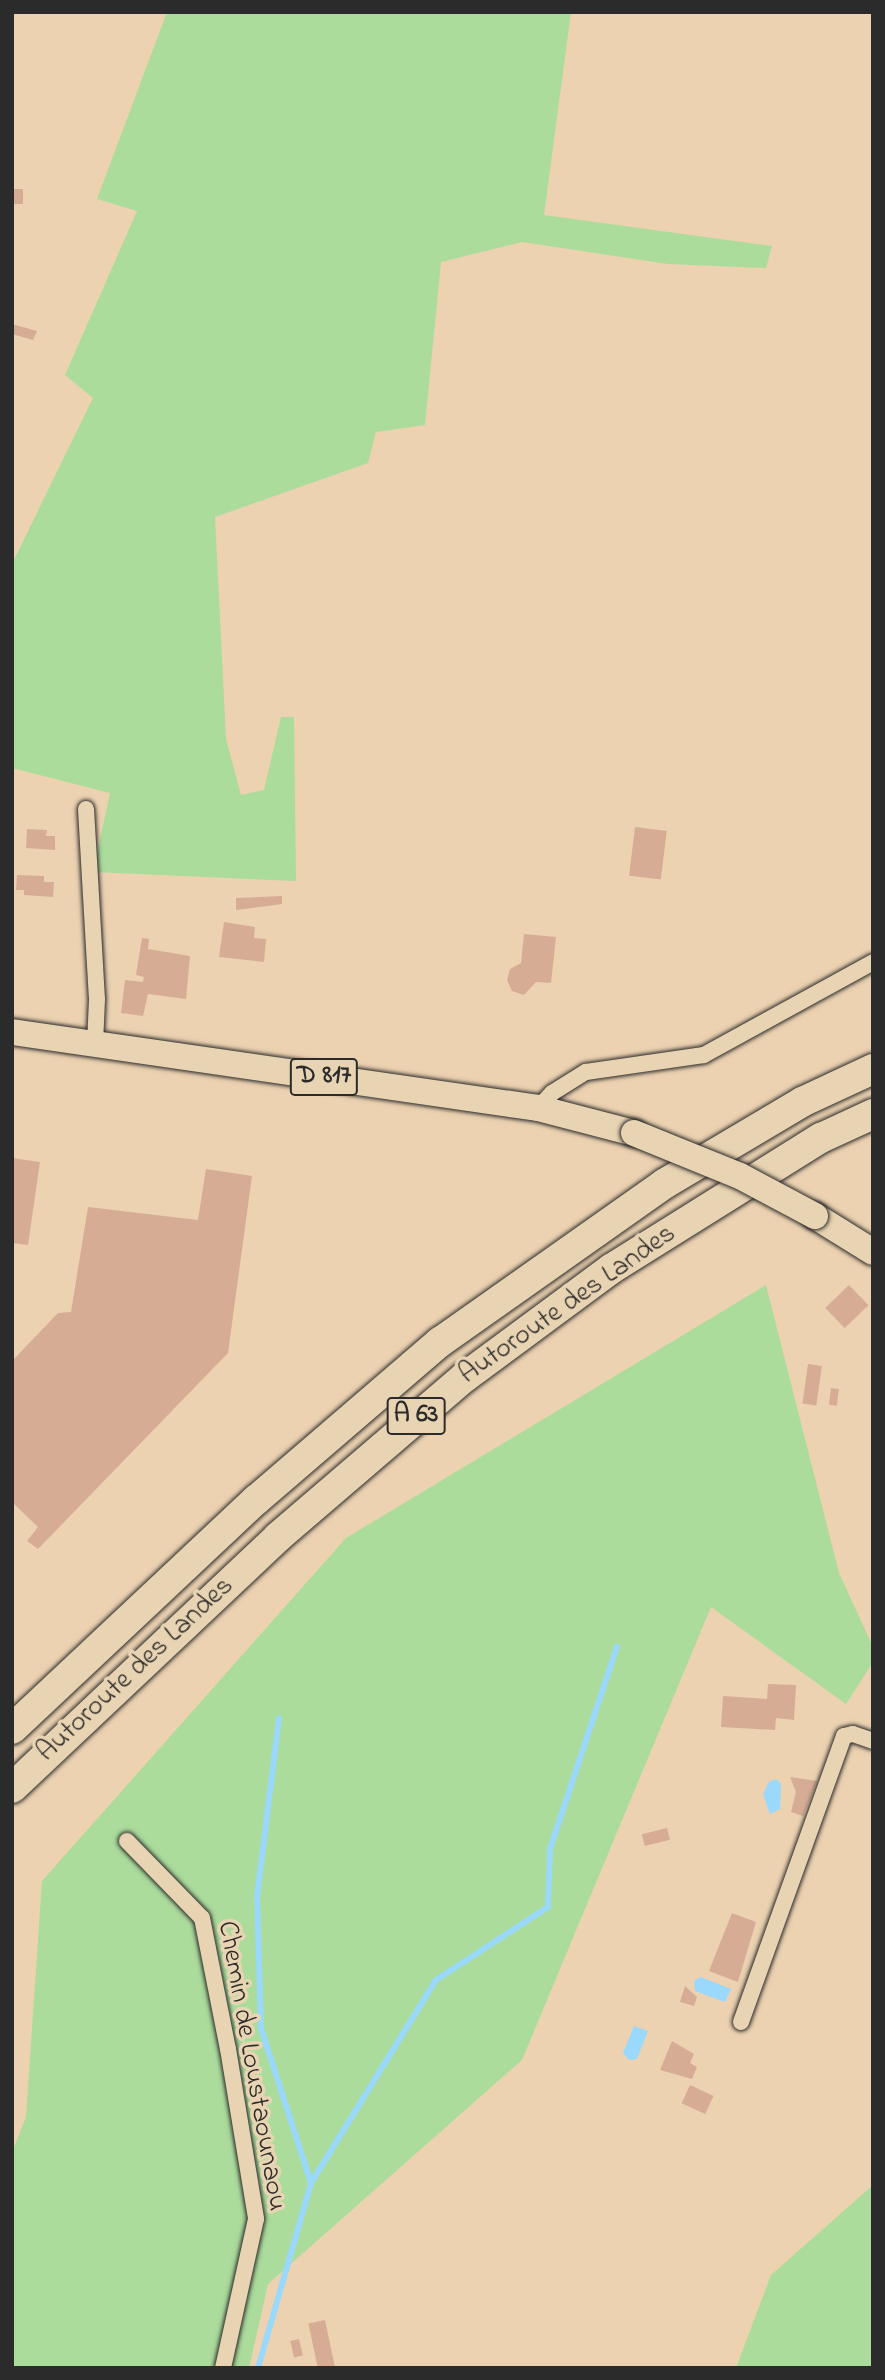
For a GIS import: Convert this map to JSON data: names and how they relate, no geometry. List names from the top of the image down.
{
  "streets": {
    "highway": ["Autoroute des Landes", "A 63"],
    "main road": ["D 817"],
    "street": ["Chemin de Loustaounaou"]
  }
}
